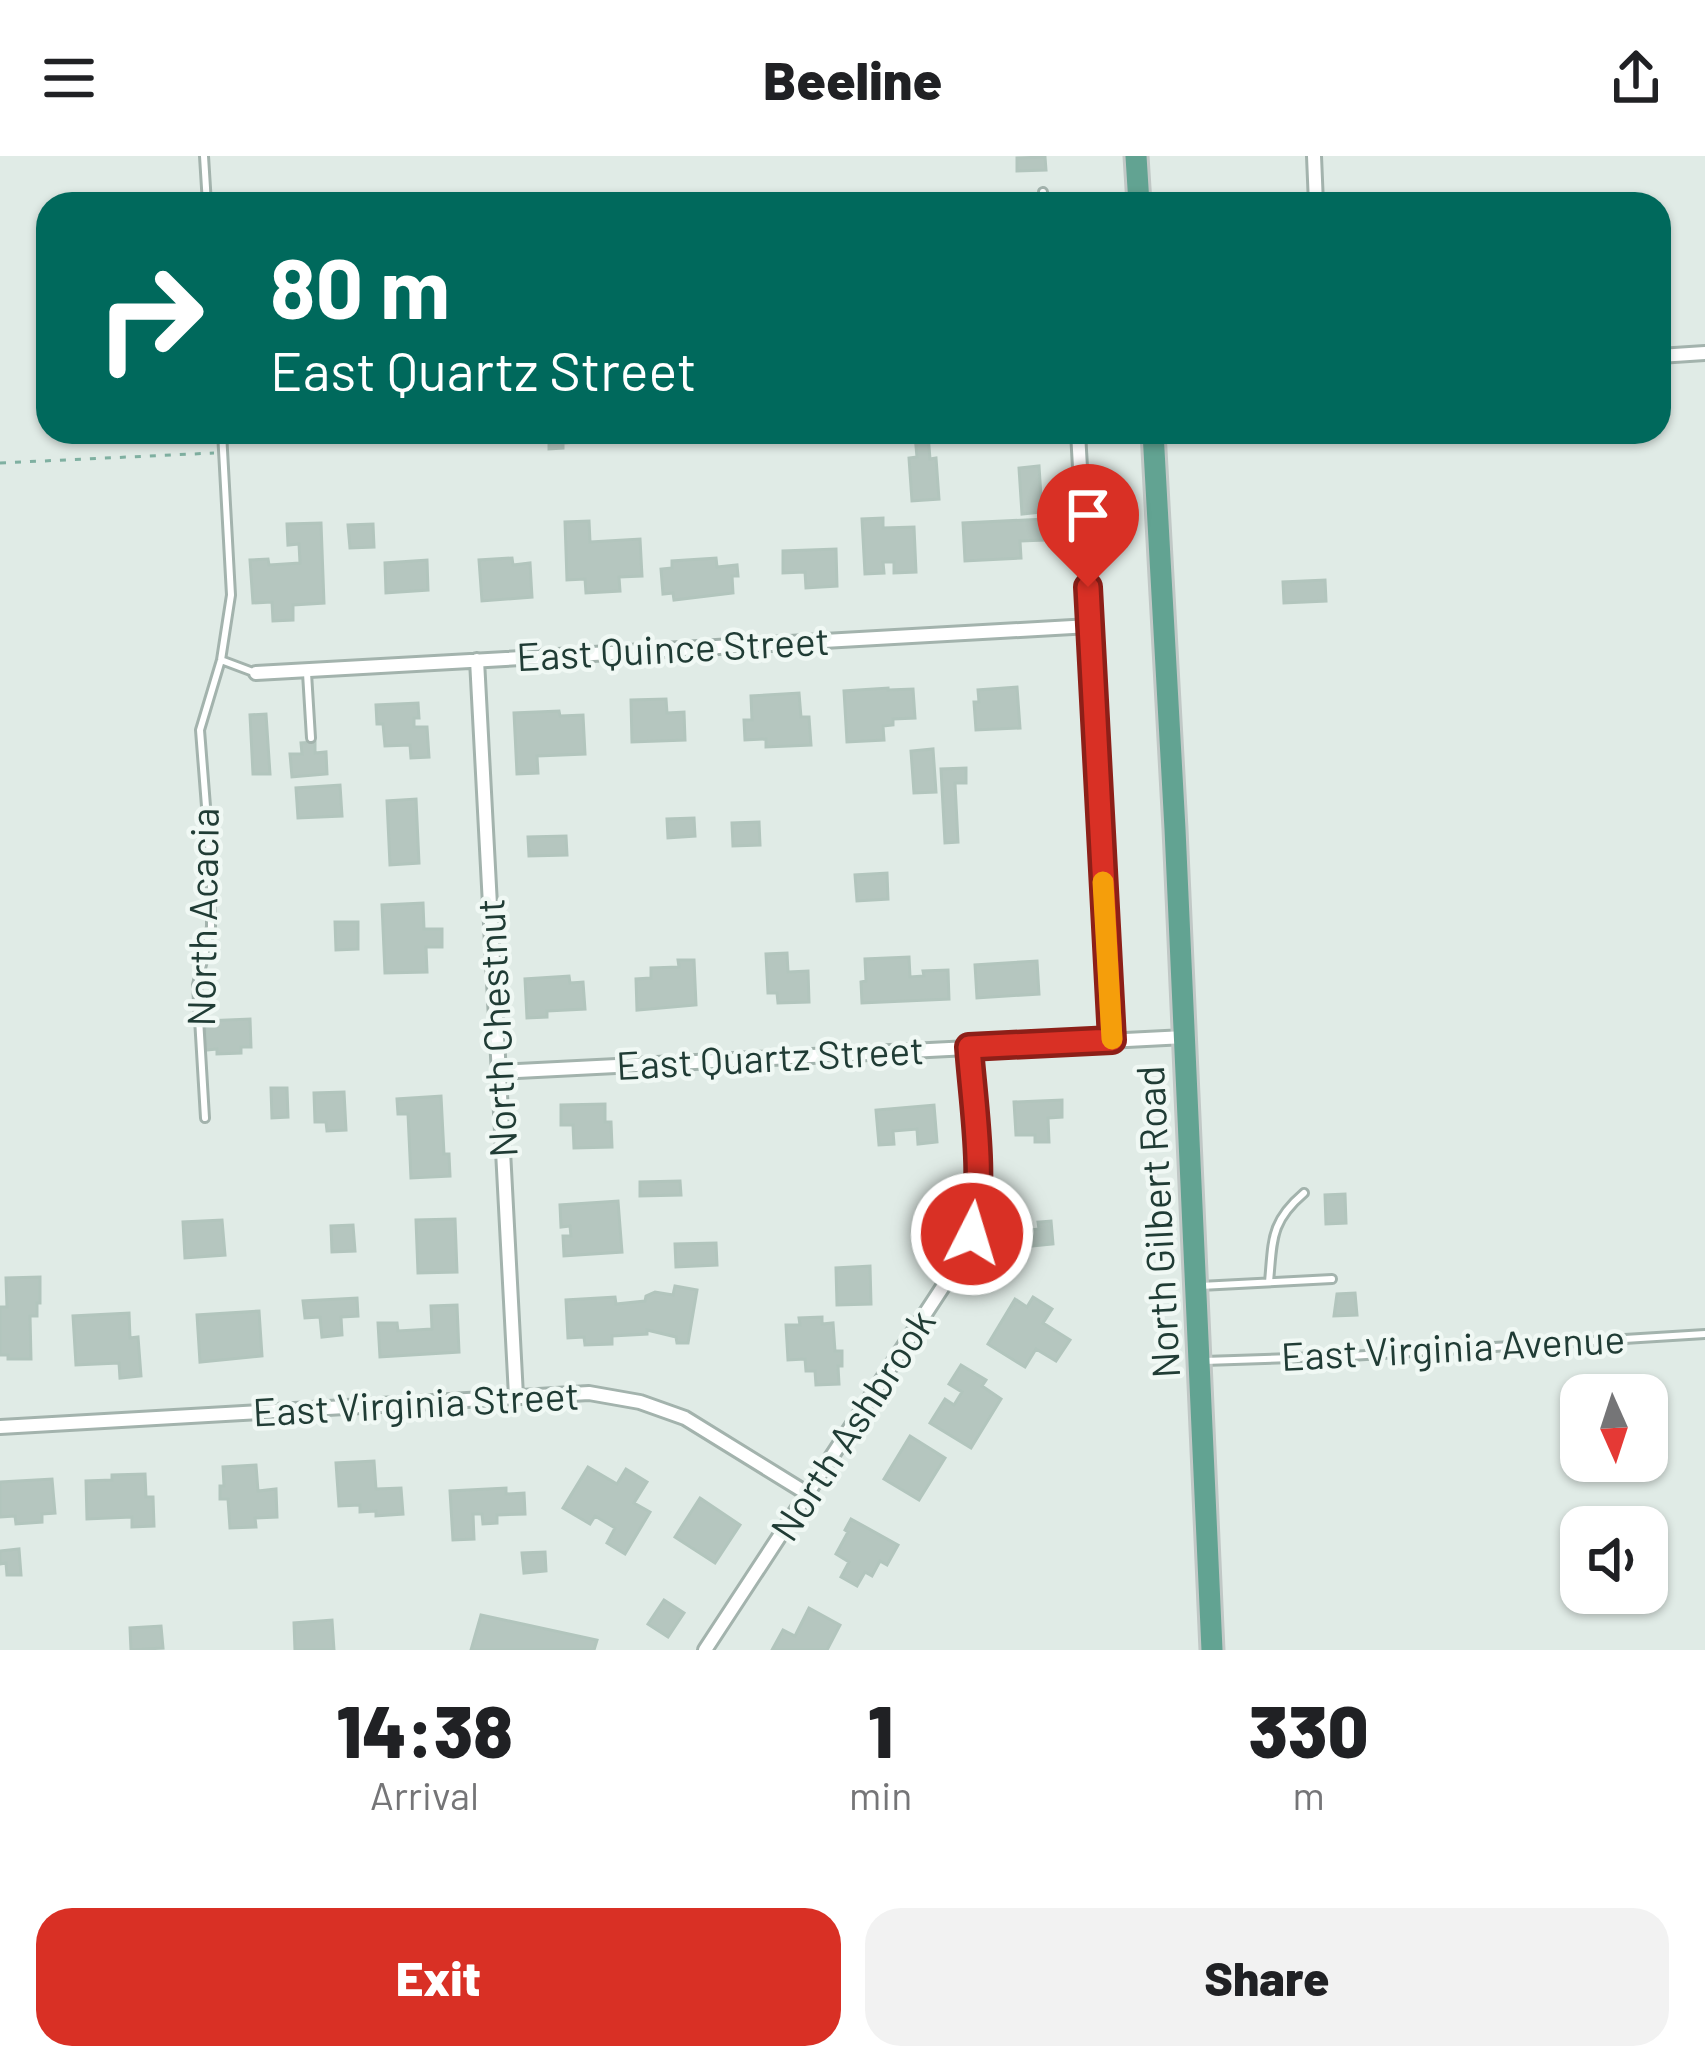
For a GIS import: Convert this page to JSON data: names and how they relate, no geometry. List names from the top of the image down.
{
  "streets": {
    "main road": ["North Gilbert Road"],
    "street": [
      "East Quince Street",
      "North Chestnut",
      "East Quartz Street",
      "East Virginia Street",
      "North Ashbrook"
    ],
    "lane": ["North Acacia", "East Virginia Avenue"]
  },
  "crossings": [
    ["East Quince Street", "North Chestnut"],
    ["East Quince Street", "North Gilbert Road"],
    ["North Chestnut", "East Quartz Street"],
    ["North Chestnut", "East Virginia Street"],
    ["East Quartz Street", "North Gilbert Road"],
    ["East Quartz Street", "North Ashbrook"],
    ["North Gilbert Road", "East Virginia Avenue"],
    ["East Virginia Street", "North Ashbrook"]
  ],
  "north": "bottom",
  "page": {
    "header": "Beeline",
    "turn": ["80 m", "East Quartz Street"],
    "eta": [
      "14:38",
      "Arrival",
      "1",
      "min",
      "330",
      "m"
    ],
    "buttons": ["Exit", "Share"]
  }
}
